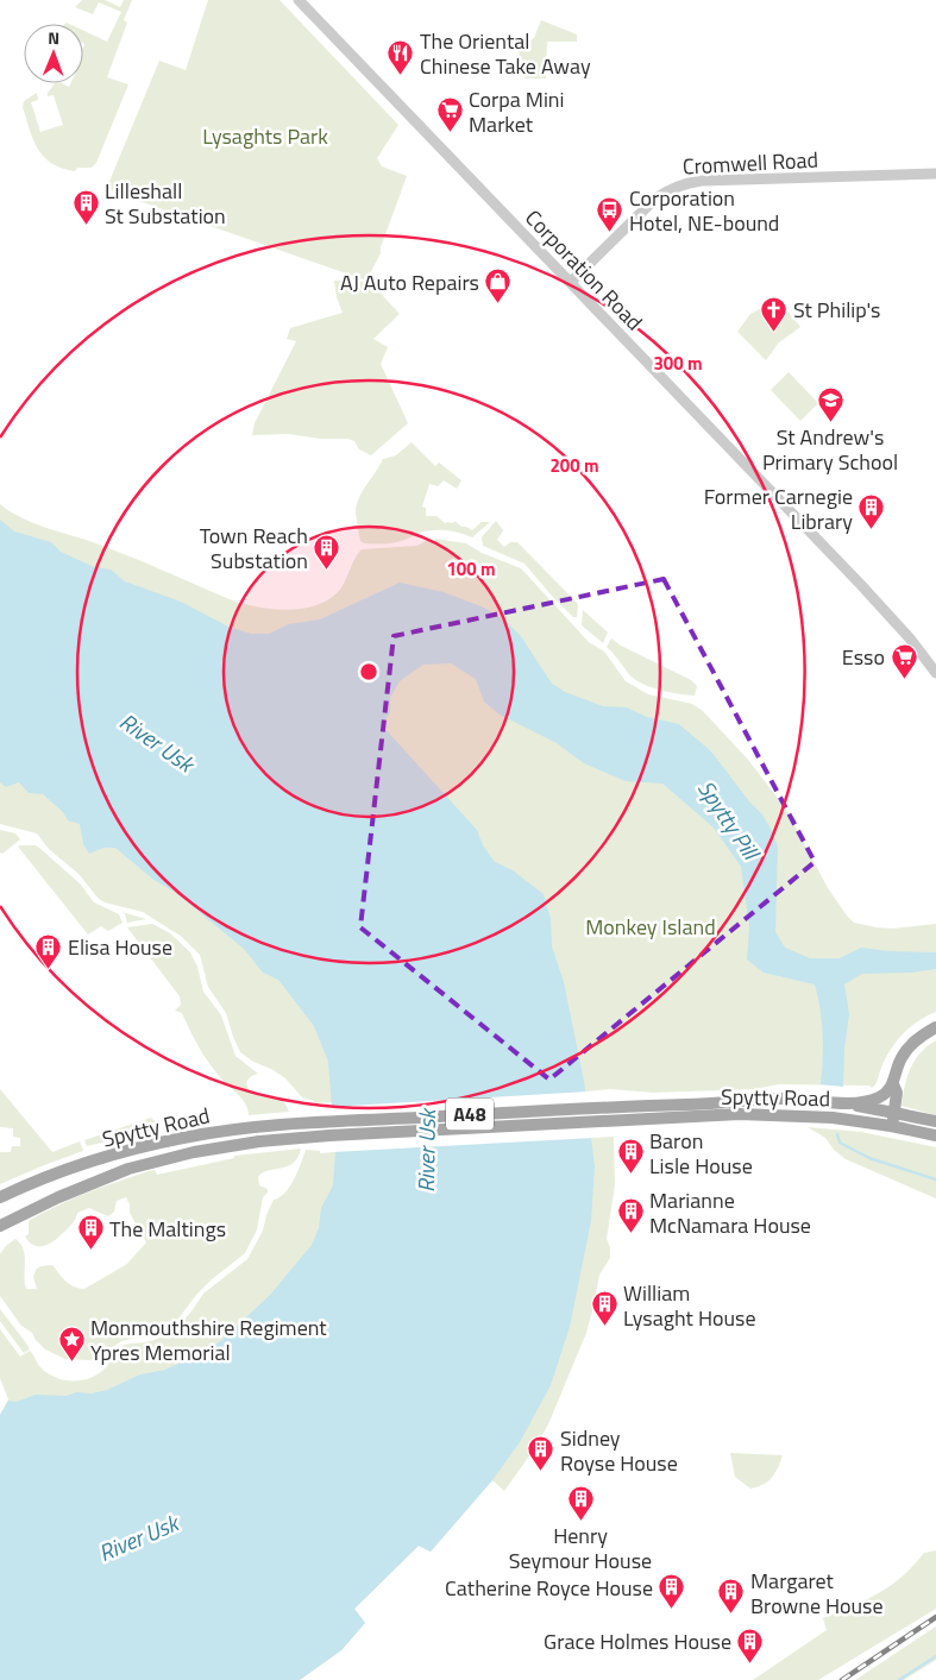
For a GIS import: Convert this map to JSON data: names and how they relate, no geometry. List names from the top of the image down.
{
  "streets": {
    "main road": ["Spytty Road", "A48"],
    "street": ["Cromwell Road", "Corporation Road"]
  },
  "crossings": [
    ["Cromwell Road", "Corporation Road"],
    ["Spytty Road", "A48"]
  ],
  "water": ["River Usk", "Spytty Pill"],
  "parks": ["Lysaghts Park", "Monkey Island"],
  "places": {
    "restaurant": ["The Oriental Chinese Take Away"],
    "supermarket": ["Corpa Mini Market", "Esso"],
    "building": [
      "Lilleshall St Substation",
      "Former Carnegie Library",
      "Town Reach Substation",
      "Elisa House",
      "Baron Lisle House",
      "Marianne McNamara House",
      "The Maltings",
      "William Lysaght House",
      "Sidney Royse House",
      "Henry Seymour House",
      "Catherine Royce House",
      "Margaret Browne House",
      "Grace Holmes House"
    ],
    "bus stop": ["Corporation Hotel, NE-bound"],
    "shop": ["AJ Auto Repairs"],
    "church": ["St Philip's"],
    "school or university": ["St Andrew's Primary School"],
    "place": ["Monmouthshire Regiment Ypres Memorial"]
  },
  "north": "top",
  "rings": ["300 m", "200 m", "100 m"]
}
